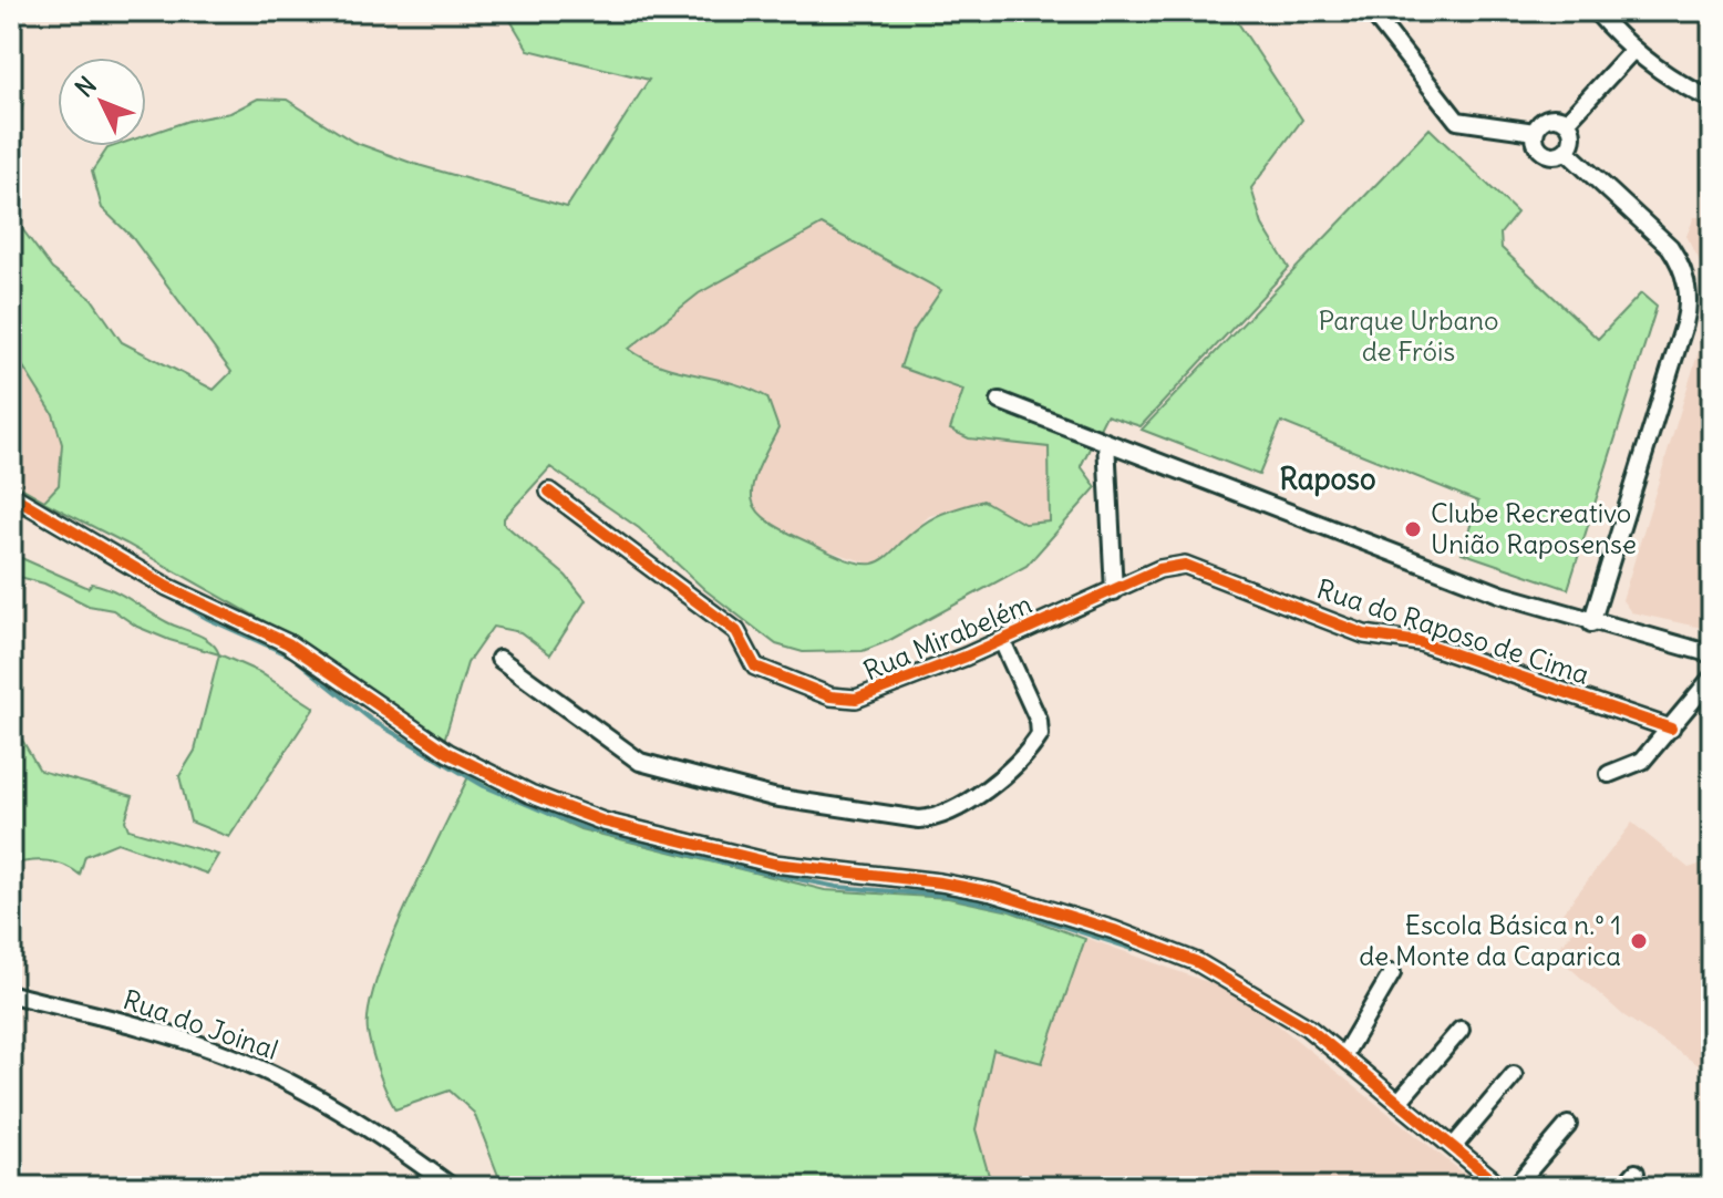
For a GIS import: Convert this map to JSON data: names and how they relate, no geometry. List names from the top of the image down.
{
  "streets": {
    "street": ["Rua do Raposo de Cima", "Rua Mirabelém", "Rua do Joinal"]
  },
  "crossings": [
    ["Rua do Raposo de Cima", "Rua Mirabelém"]
  ],
  "districts": ["Raposo"],
  "parks": ["Parque Urbano de Fróis"],
  "places": ["Clube Recreativo União Raposense", "Escola Básica n.º 1 de Monte da Caparica"],
  "north": "top left"
}
